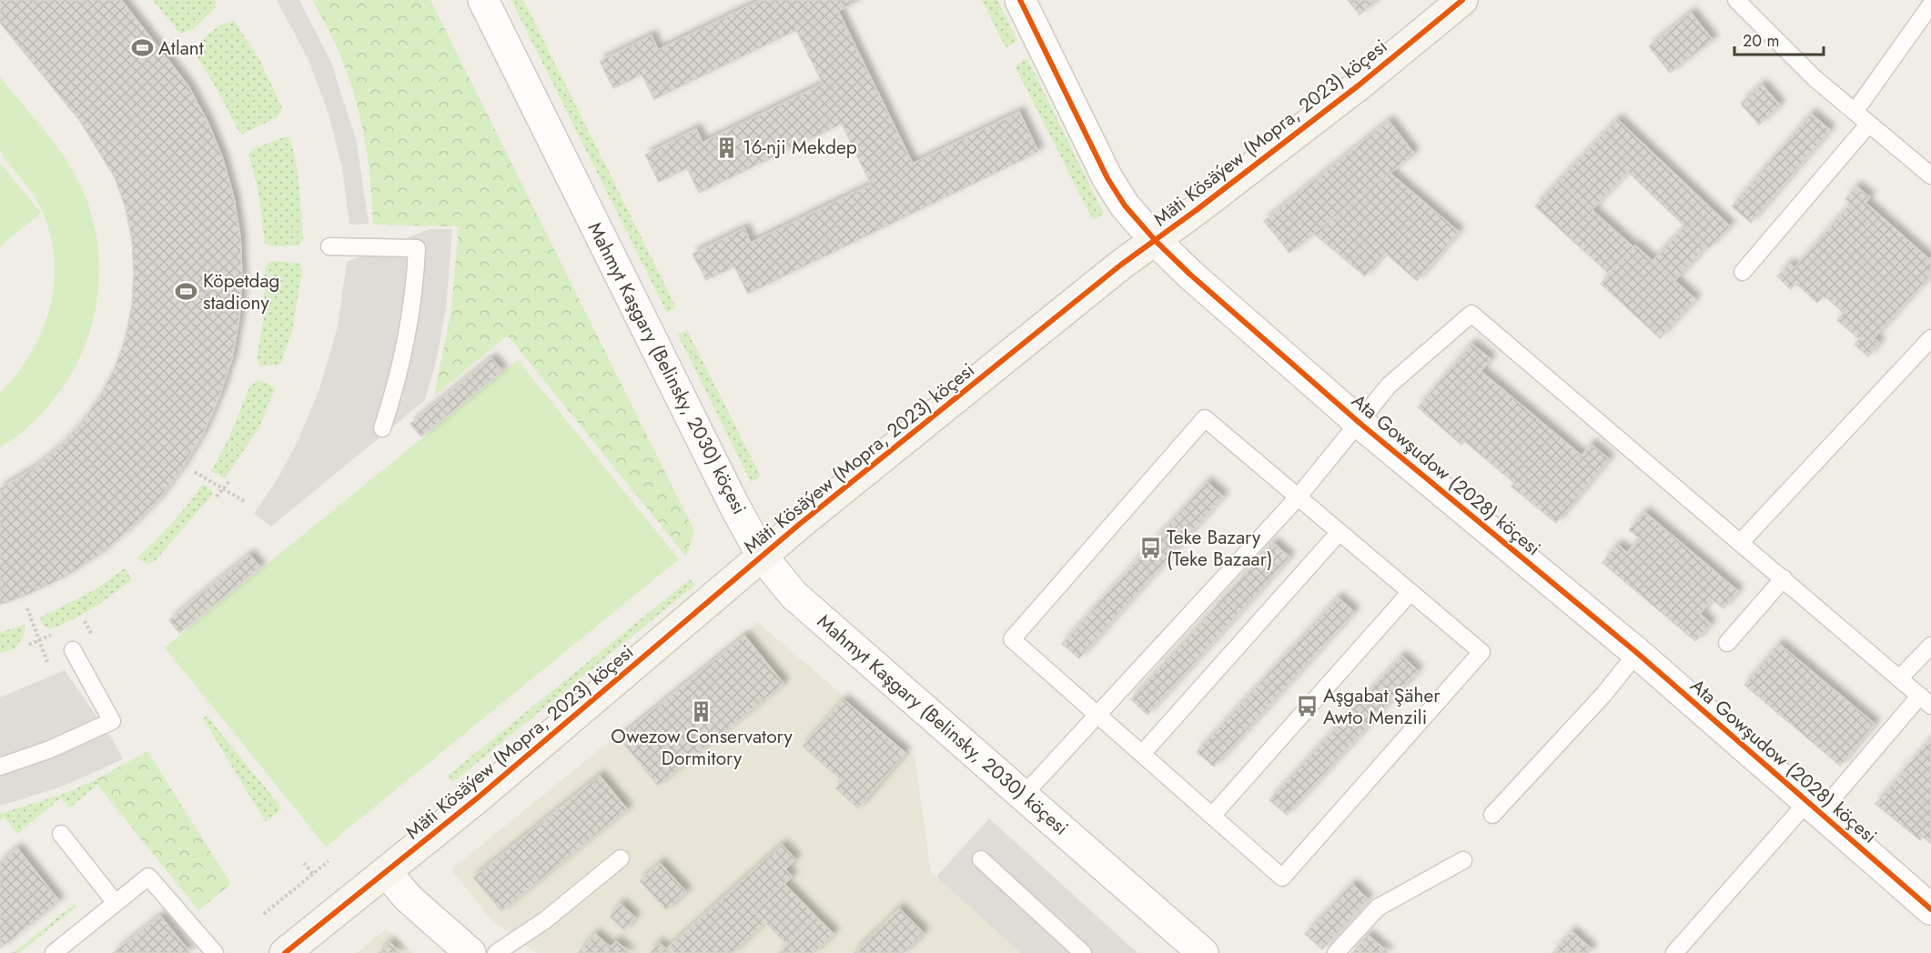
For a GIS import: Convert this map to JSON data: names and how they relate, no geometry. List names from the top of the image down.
{
  "streets": {
    "street": ["Mäti Kösäýew (Mopra, 2023) köçesi", "Mahmyt Kaşgary (Belinsky, 2030) köçesi", "Ata Gowşudow (2028) köçesi"]
  },
  "crossings": [
    ["Mäti Kösäýew (Mopra, 2023) köçesi", "Mahmyt Kaşgary (Belinsky, 2030) köçesi"],
    ["Mäti Kösäýew (Mopra, 2023) köçesi", "Ata Gowşudow (2028) köçesi"]
  ],
  "places": {
    "sports": ["Atlant", "Köpetdag stadiony"],
    "building": ["16-nji Mekdep", "Owezow Conservatory Dormitory"],
    "bus stop": ["Teke Bazary (Teke Bazaar)", "Aşgabat Şäher Awto Menzili"]
  },
  "scale_bar": "20 m"
}
